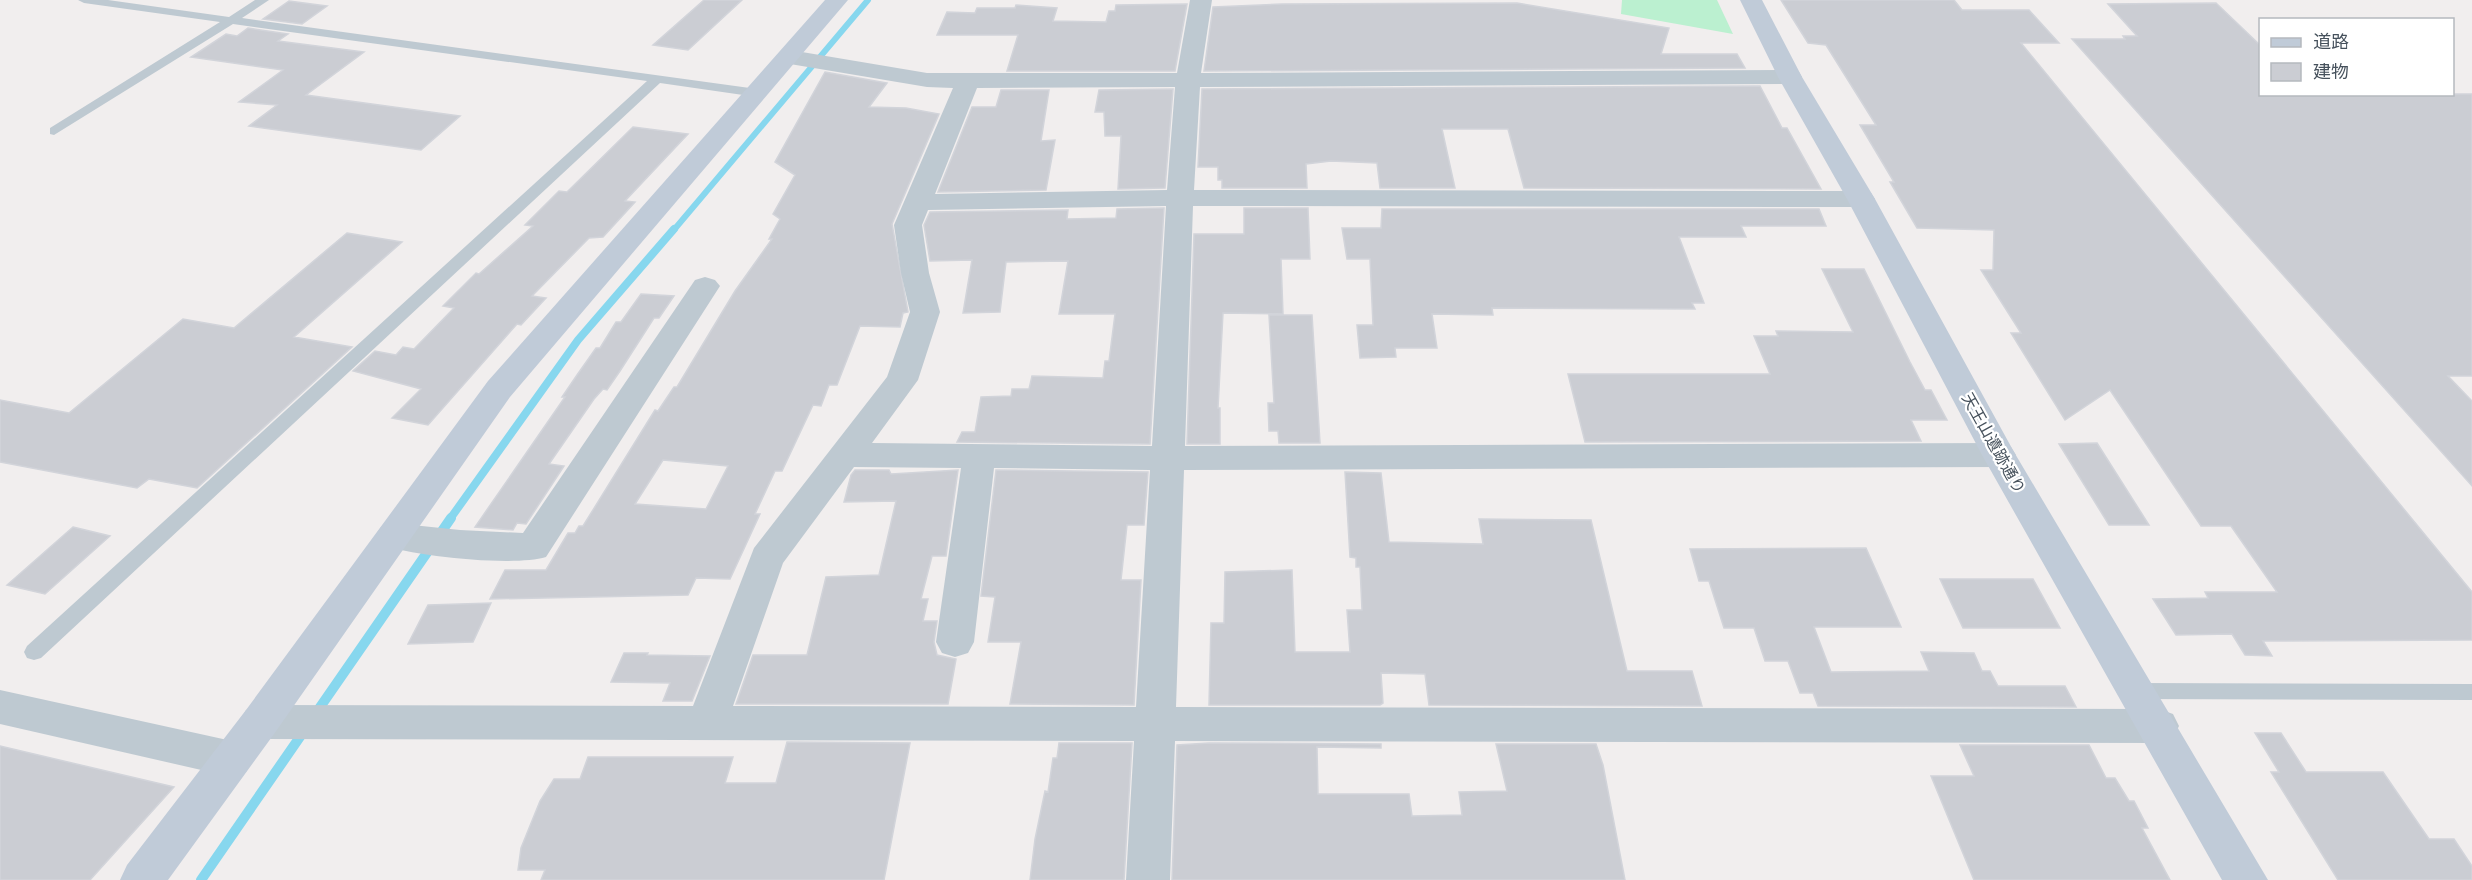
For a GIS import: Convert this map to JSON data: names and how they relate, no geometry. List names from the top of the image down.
{
  "streets": {
    "street": ["天王山遺跡通り"]
  },
  "legend": ["道路", "建物"]
}
